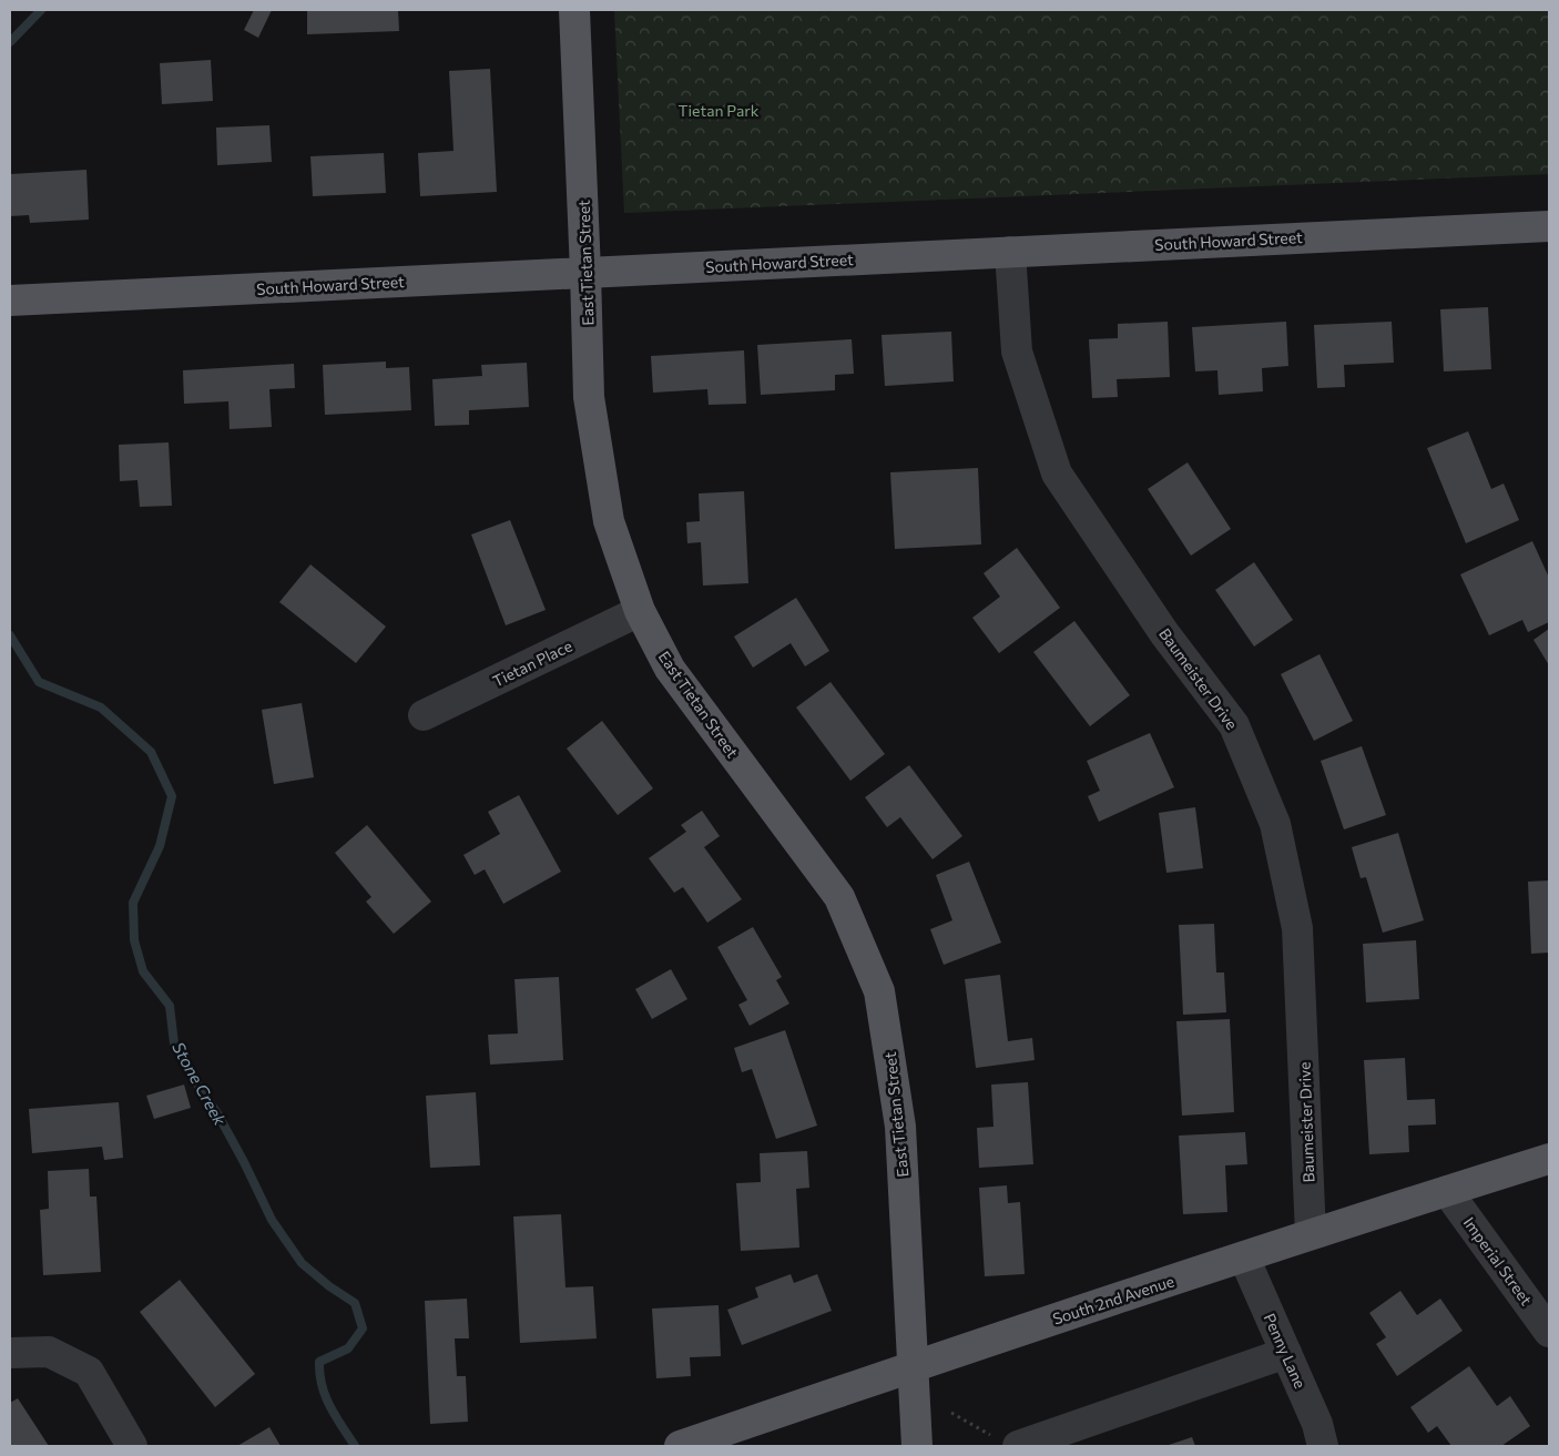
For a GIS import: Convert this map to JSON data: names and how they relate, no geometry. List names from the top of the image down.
{
  "streets": {
    "main road": ["South Howard Street", "East Tietan Street", "South 2nd Avenue"],
    "street": [
      "Tietan Place",
      "Baumeister Drive",
      "Imperial Street",
      "Penny Lane"
    ]
  },
  "crossings": [
    ["South Howard Street", "East Tietan Street"],
    ["South Howard Street", "Baumeister Drive"],
    ["East Tietan Street", "Tietan Place"],
    ["East Tietan Street", "South 2nd Avenue"],
    ["Baumeister Drive", "South 2nd Avenue"],
    ["Imperial Street", "South 2nd Avenue"],
    ["South 2nd Avenue", "Penny Lane"]
  ],
  "water": ["Stone Creek"],
  "parks": ["Tietan Park"]
}
